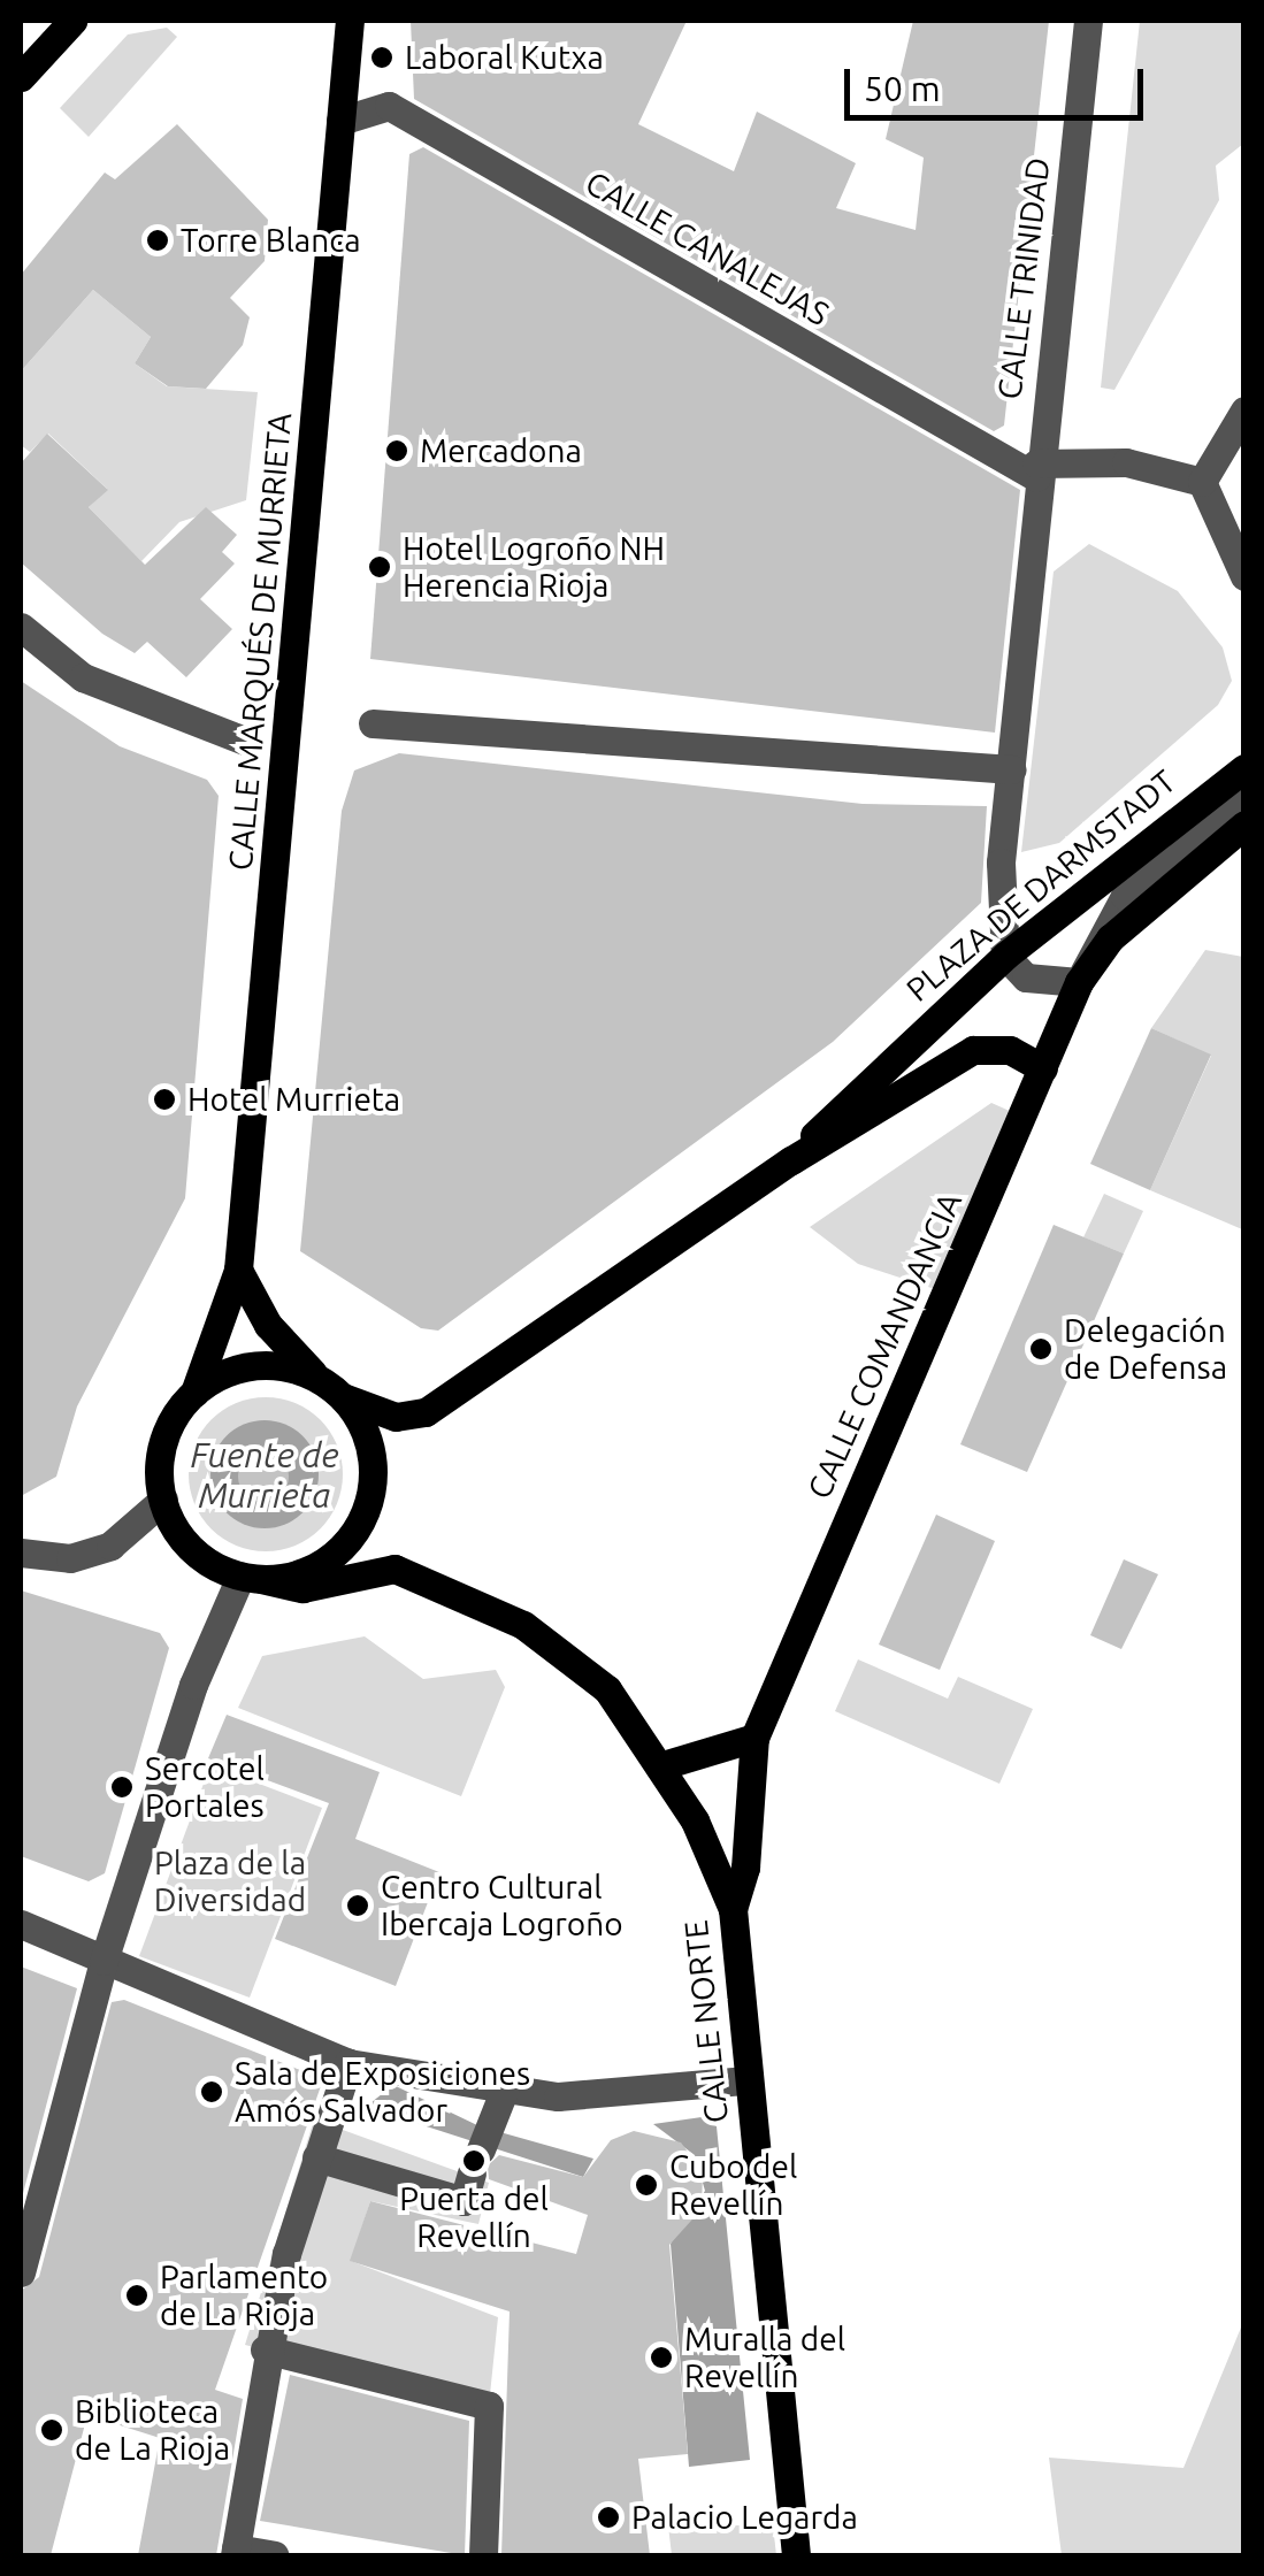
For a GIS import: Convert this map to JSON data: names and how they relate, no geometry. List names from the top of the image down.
{
  "streets": {
    "main road": [
      "CALLE MARQUÉS DE MURRIETA",
      "PLAZA DE DARMSTADT",
      "CALLE COMANDANCIA",
      "CALLE NORTE"
    ],
    "street": ["CALLE CANALEJAS", "CALLE TRINIDAD"]
  },
  "crossings": [
    ["CALLE CANALEJAS", "CALLE TRINIDAD"],
    ["CALLE CANALEJAS", "CALLE MARQUÉS DE MURRIETA"],
    ["CALLE TRINIDAD", "PLAZA DE DARMSTADT"],
    ["CALLE MARQUÉS DE MURRIETA", "CALLE NORTE"],
    ["PLAZA DE DARMSTADT", "CALLE COMANDANCIA"],
    ["CALLE COMANDANCIA", "CALLE NORTE"]
  ],
  "water": ["Fuente de Murrieta"],
  "parks": ["Plaza de la Diversidad"],
  "places": [
    "Laboral Kutxa",
    "Torre Blanca",
    "Mercadona",
    "Hotel Logroño NH Herencia Rioja",
    "Hotel Murrieta",
    "Delegación de Defensa",
    "Sercotel Portales",
    "Centro Cultural Ibercaja Logroño",
    "Sala de Exposiciones Amós Salvador",
    "Puerta del Revellín",
    "Cubo del Revellín",
    "Parlamento de La Rioja",
    "Muralla del Revellín",
    "Biblioteca de La Rioja",
    "Palacio Legarda"
  ],
  "scale_bar": "50 m"
}
